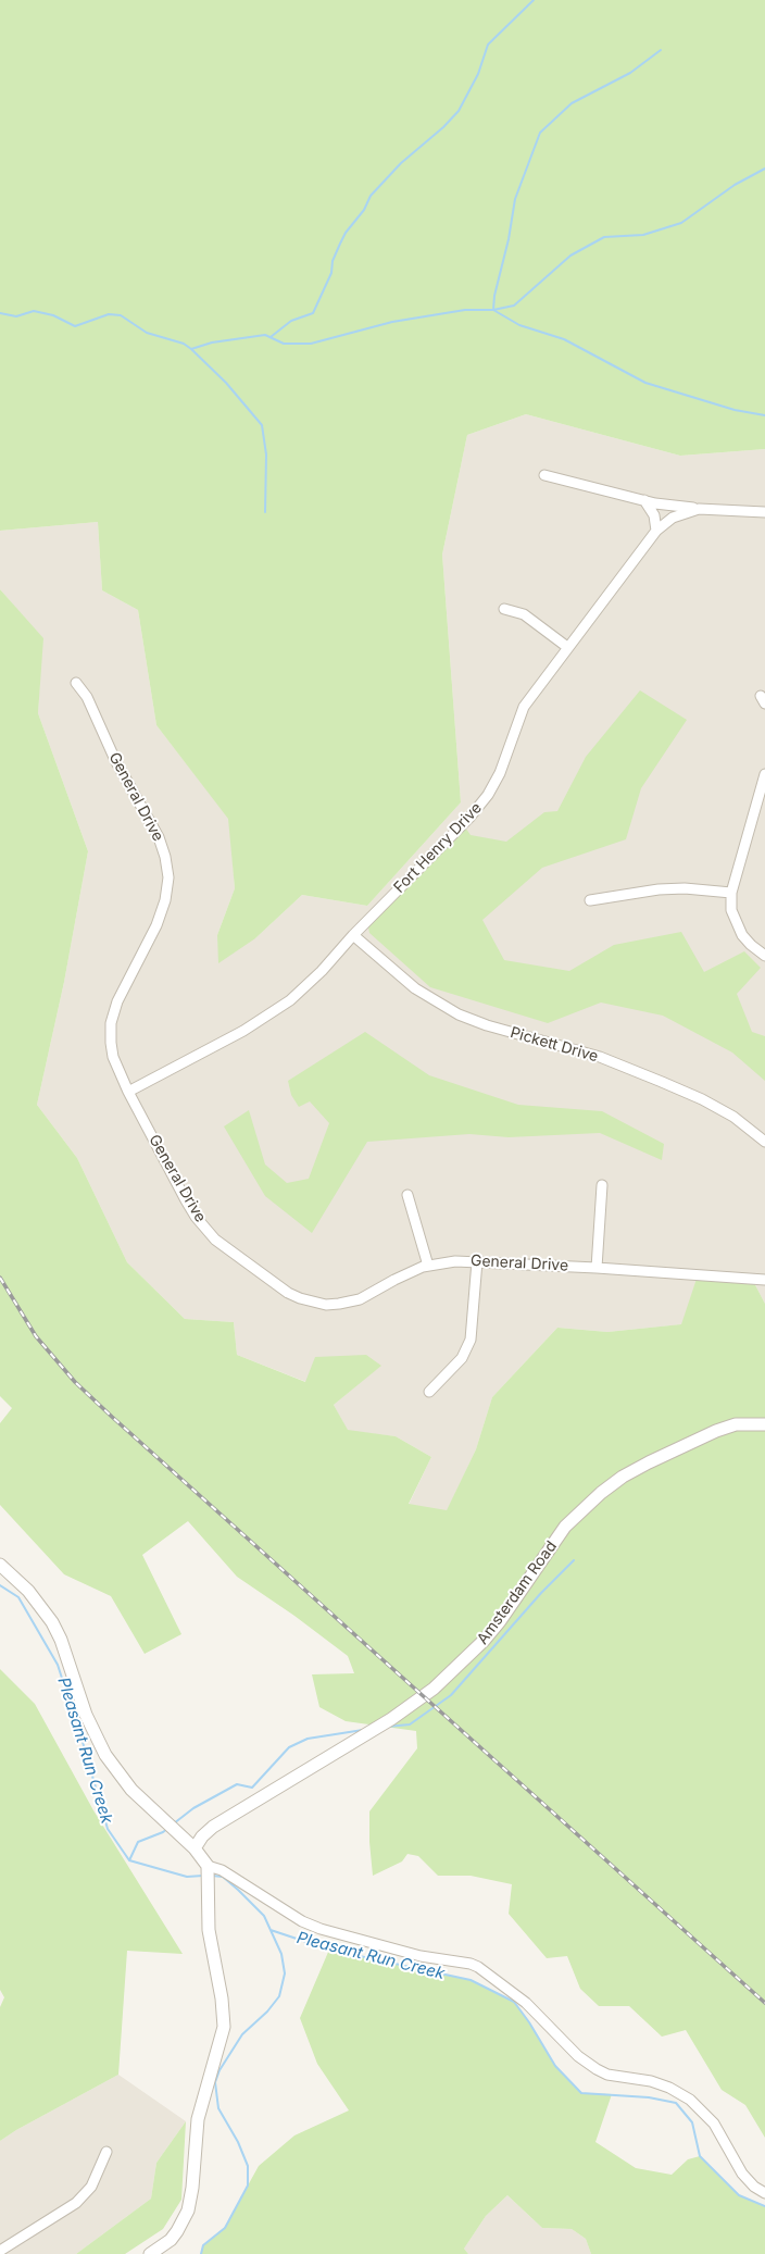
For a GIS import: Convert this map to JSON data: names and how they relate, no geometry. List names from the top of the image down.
{
  "streets": {
    "street": [
      "General Drive",
      "Fort Henry Drive",
      "Pickett Drive",
      "Amsterdam Road"
    ]
  },
  "crossings": [
    ["General Drive", "Fort Henry Drive"],
    ["Fort Henry Drive", "Pickett Drive"]
  ],
  "water": ["Pleasant Run Creek"]
}
